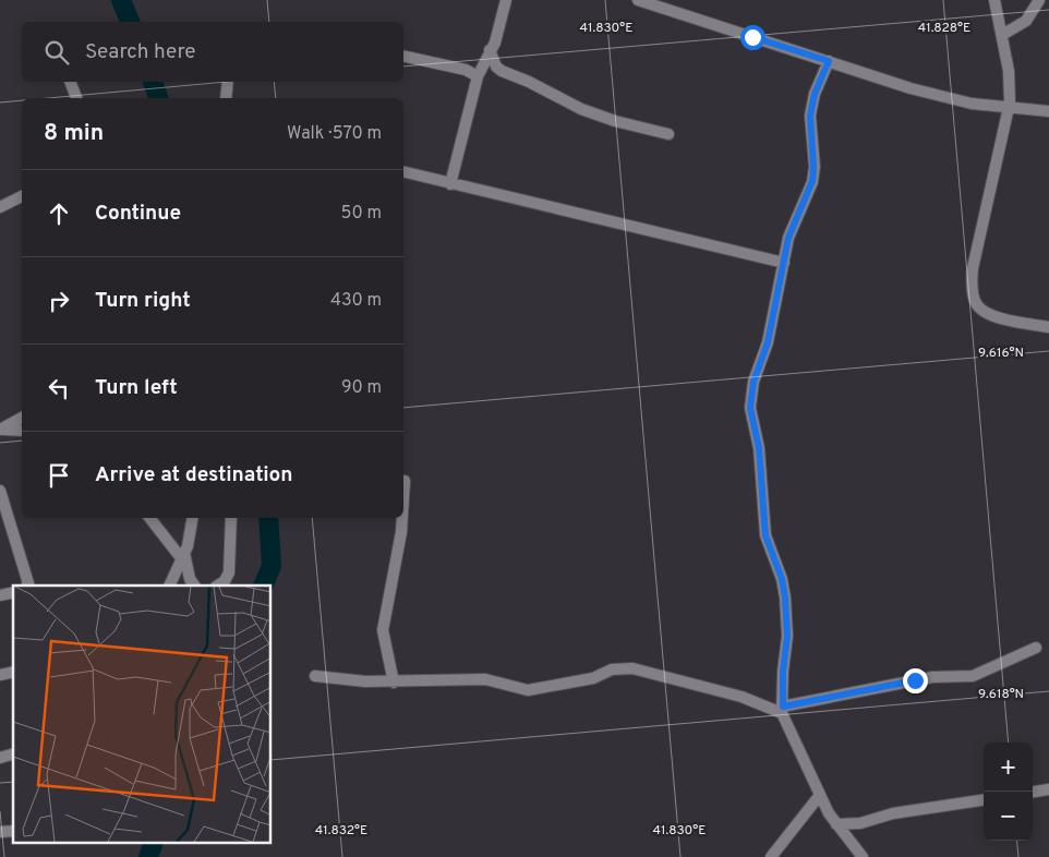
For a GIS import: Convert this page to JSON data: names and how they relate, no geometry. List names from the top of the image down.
{
  "page": {
    "search": "Search here",
    "heading": ["8 min", "Walk · 570 m"],
    "list": [
      ["Continue", "50 m"],
      ["Turn right", "430 m"],
      ["Turn left", "90 m"],
      "Arrive at destination"
    ],
    "map_buttons": ["+", "−"]
  },
  "coordinates": [
    "41.830°E",
    "41.828°E",
    "9.616°N",
    "9.618°N",
    "41.832°E"
  ]
}
